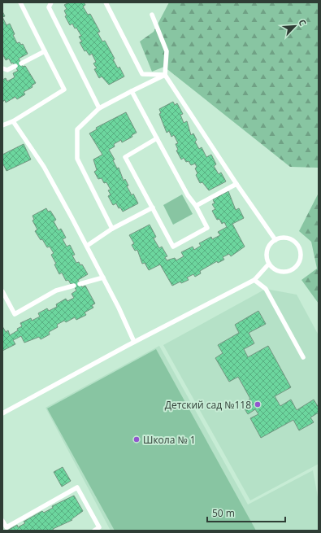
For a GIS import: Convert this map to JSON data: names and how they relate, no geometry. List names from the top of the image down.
{
  "places": ["Детский сад №118", "Школа № 1"],
  "scale_bar": "50 m",
  "north": "top right"
}
